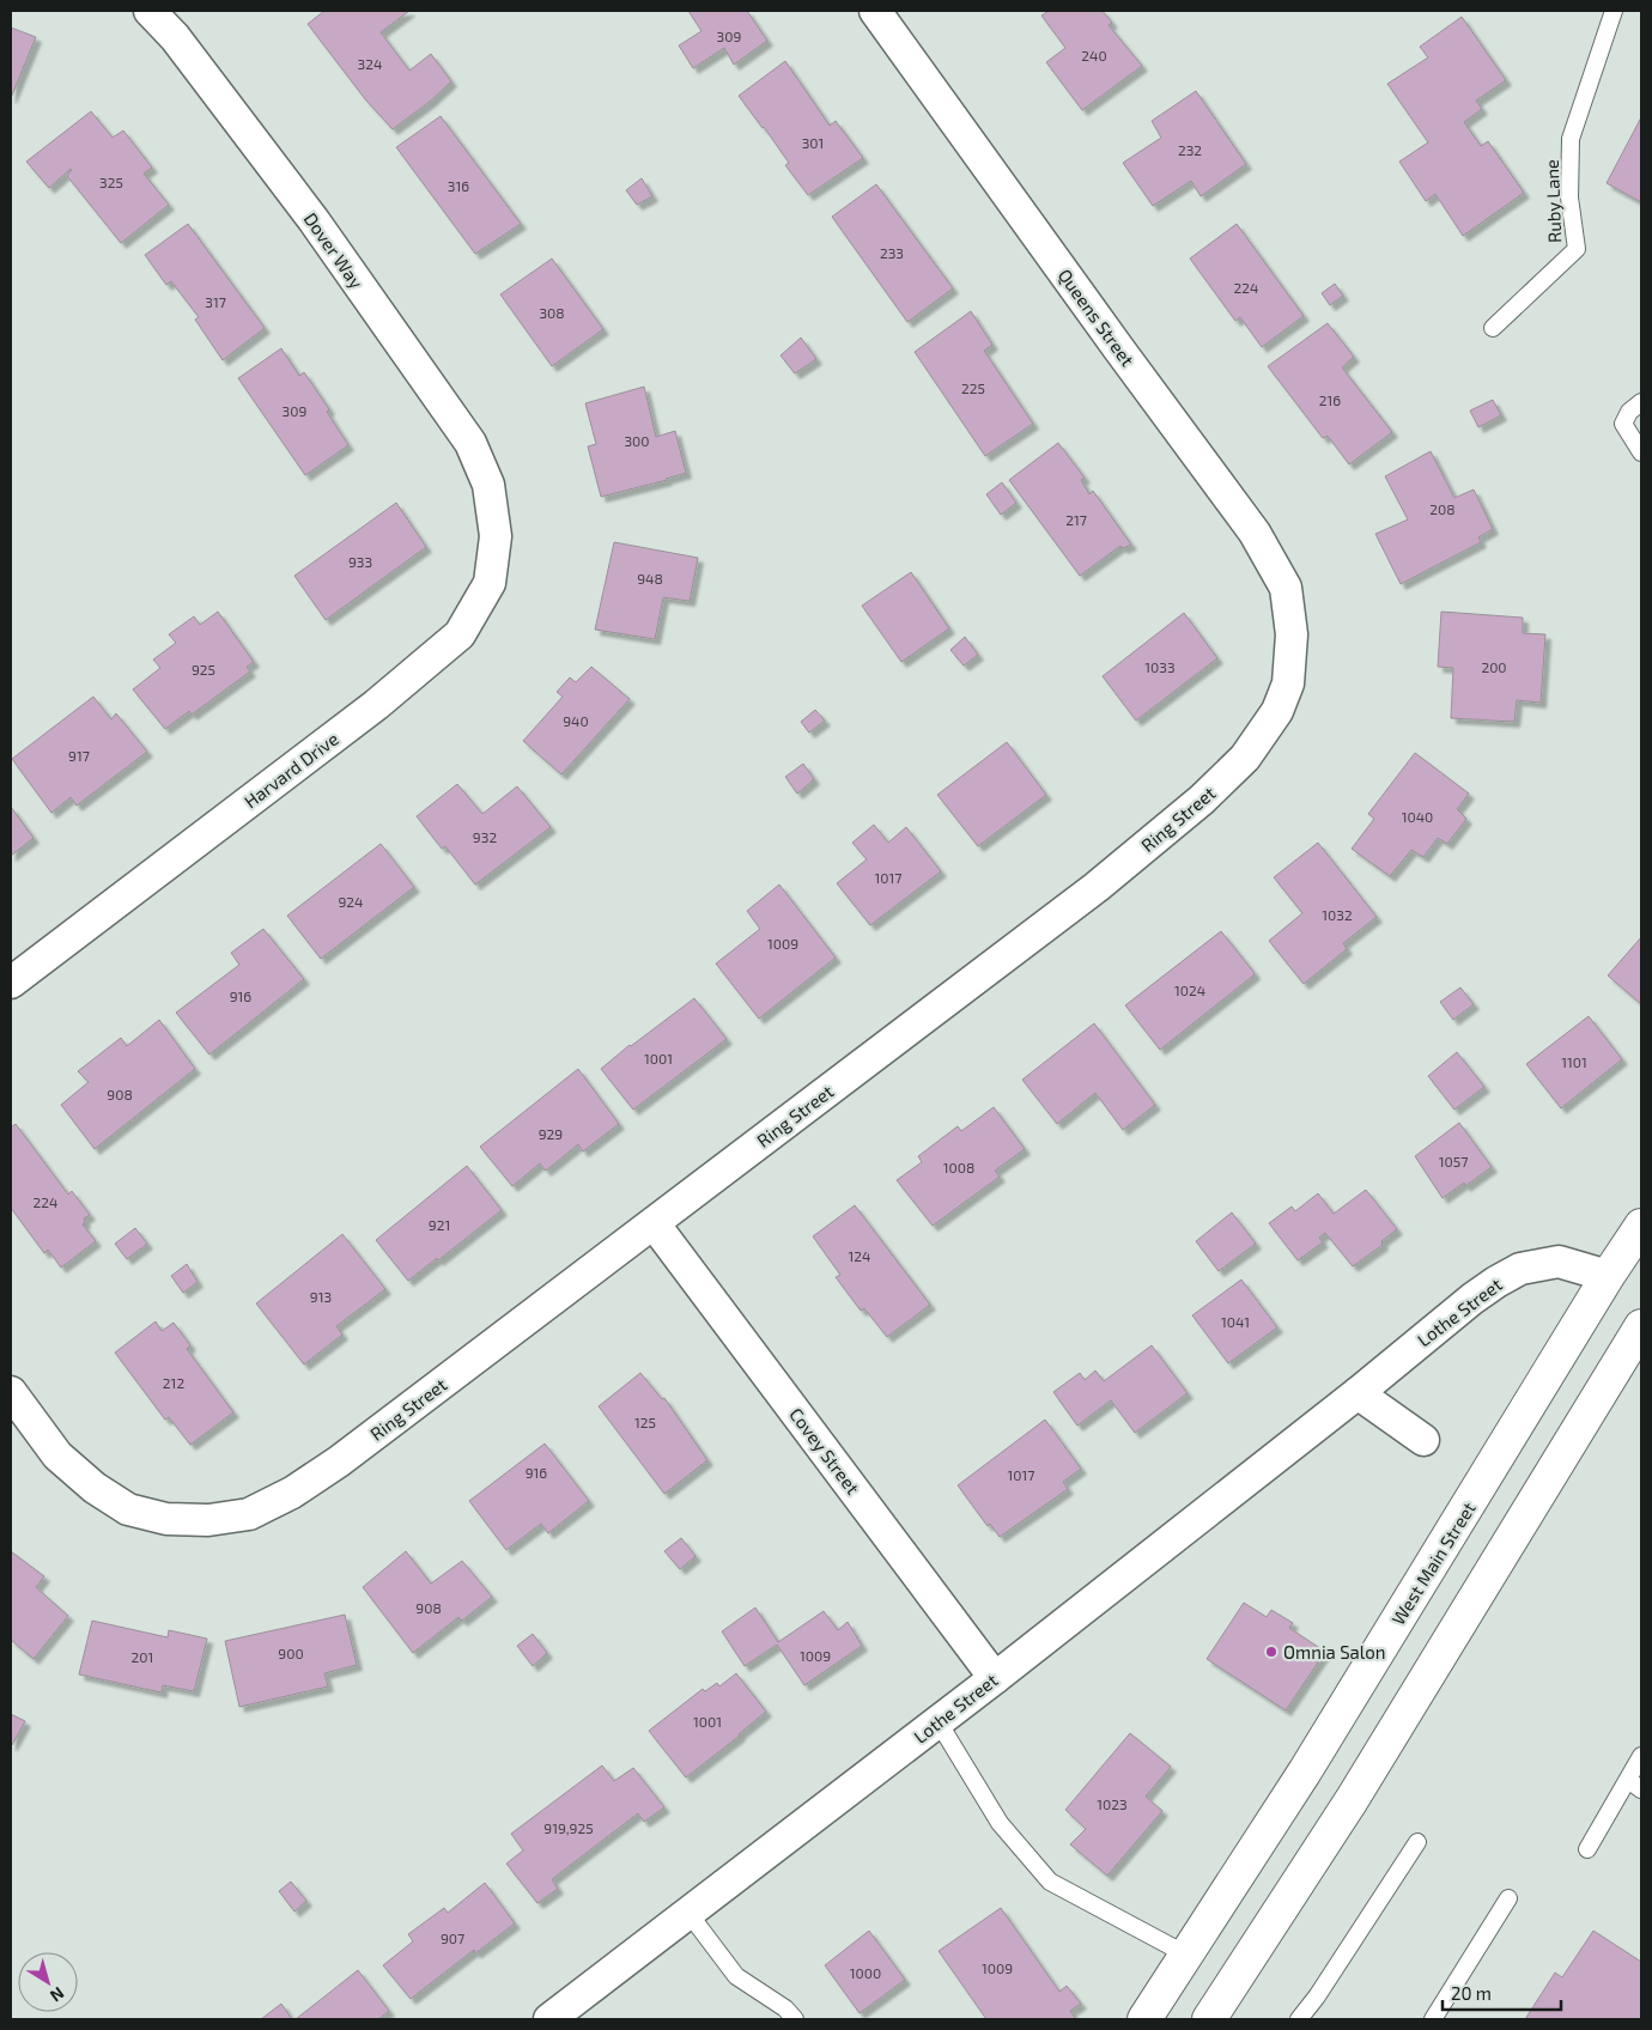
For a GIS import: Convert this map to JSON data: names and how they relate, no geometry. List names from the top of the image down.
{
  "streets": {
    "main road": ["West Main Street"],
    "street": [
      "Dover Way",
      "Queens Street",
      "Harvard Drive",
      "Ring Street",
      "Lothe Street",
      "Covey Street"
    ],
    "lane": ["Ruby Lane"]
  },
  "crossings": [
    ["Dover Way", "Harvard Drive"],
    ["Queens Street", "Ring Street"],
    ["Ring Street", "Covey Street"],
    ["Lothe Street", "Covey Street"],
    ["Lothe Street", "West Main Street"]
  ],
  "places": ["Omnia Salon"],
  "house_numbers": [
    "309",
    "240",
    "324",
    "301",
    "232",
    "325",
    "316",
    "233",
    "224",
    "317",
    "308",
    "225",
    "216",
    "309",
    "300",
    "208",
    "217",
    "933",
    "948",
    "1033",
    "200",
    "925",
    "940",
    "917",
    "1040",
    "932",
    "1017",
    "924",
    "1032",
    "1009",
    "1024",
    "916",
    "1001",
    "1101",
    "908",
    "929",
    "1057",
    "1008",
    "224",
    "921",
    "124",
    "913",
    "1041",
    "212",
    "125",
    "916",
    "1017",
    "908",
    "900",
    "1009",
    "201",
    "1001",
    "1023",
    "919,925",
    "907",
    "1009",
    "1000"
  ],
  "scale_bar": "20 m",
  "north": "bottom right"
}
